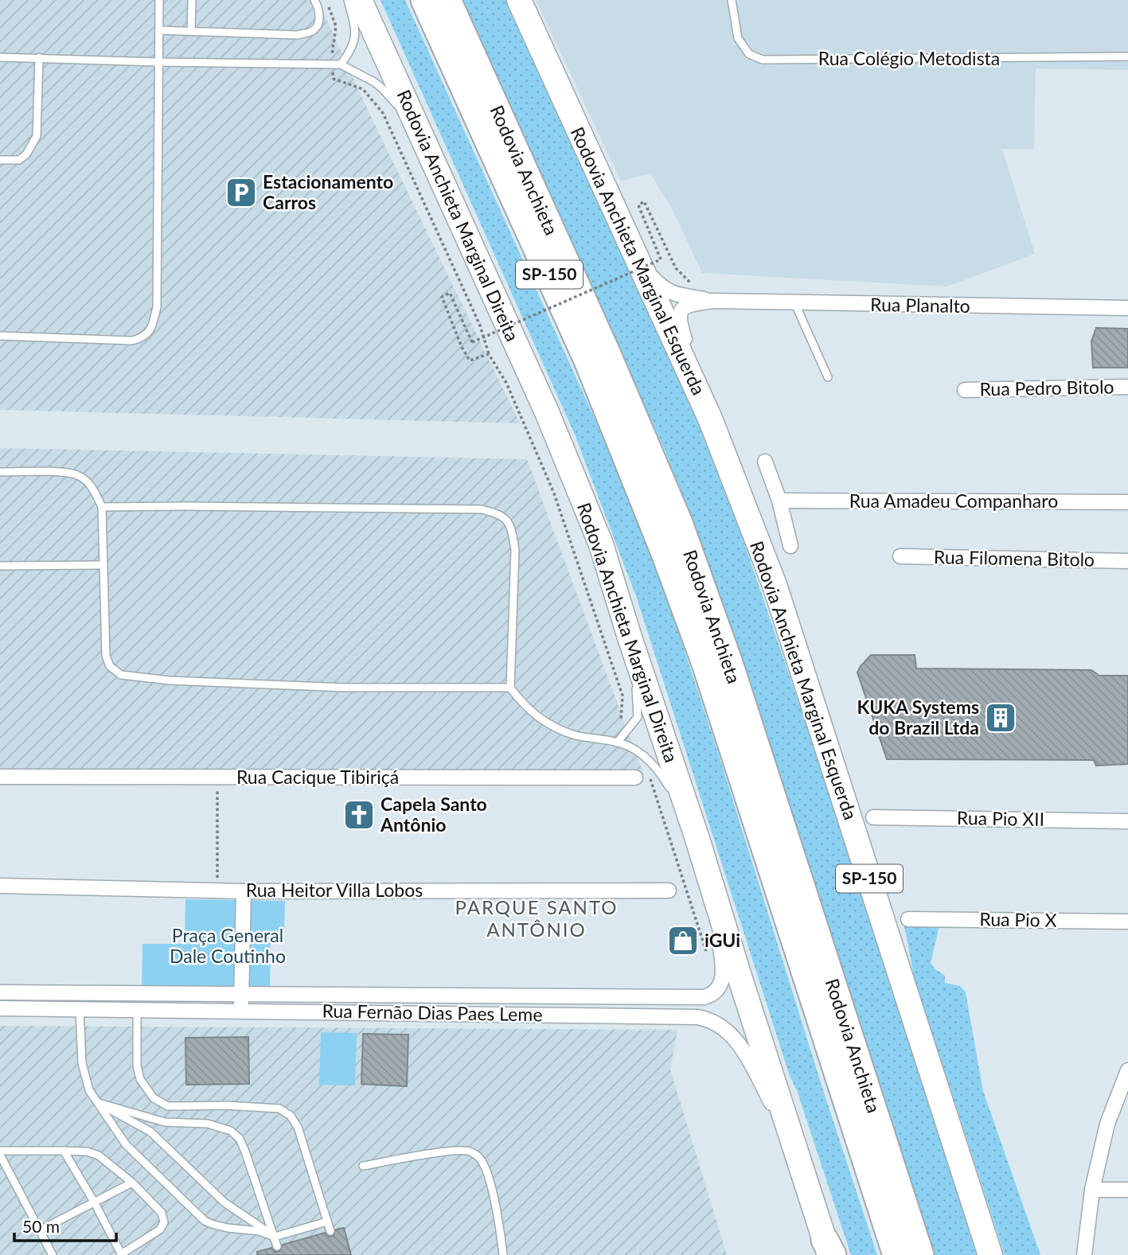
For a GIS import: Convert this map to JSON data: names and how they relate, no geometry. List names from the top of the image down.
{
  "streets": {
    "highway": [
      "Rodovia Anchieta",
      "Rodovia Anchieta Marginal Direita",
      "Rodovia Anchieta Marginal Esquerda",
      "SP-150"
    ],
    "street": [
      "Rua Planalto",
      "Rua Pedro Bitolo",
      "Rua Amadeu Companharo",
      "Rua Filomena Bitolo",
      "Rua Cacique Tibiriçá",
      "Rua Pio XII",
      "Rua Heitor Villa Lobos",
      "Rua Pio X",
      "Rua Fernão Dias Paes Leme"
    ],
    "lane": ["Rua Colégio Metodista"]
  },
  "crossings": [
    ["Rodovia Anchieta Marginal Direita", "Rua Fernão Dias Paes Leme"],
    ["Rodovia Anchieta Marginal Esquerda", "Rua Planalto"]
  ],
  "districts": ["PARQUE SANTO ANTÔNIO"],
  "parks": ["Praça General Dale Coutinho"],
  "places": {
    "parking": ["Estacionamento Carros"],
    "building": ["KUKA Systems do Brazil Ltda"],
    "church": ["Capela Santo Antônio"],
    "shop": ["iGUi"]
  },
  "scale_bar": "50 m"
}
